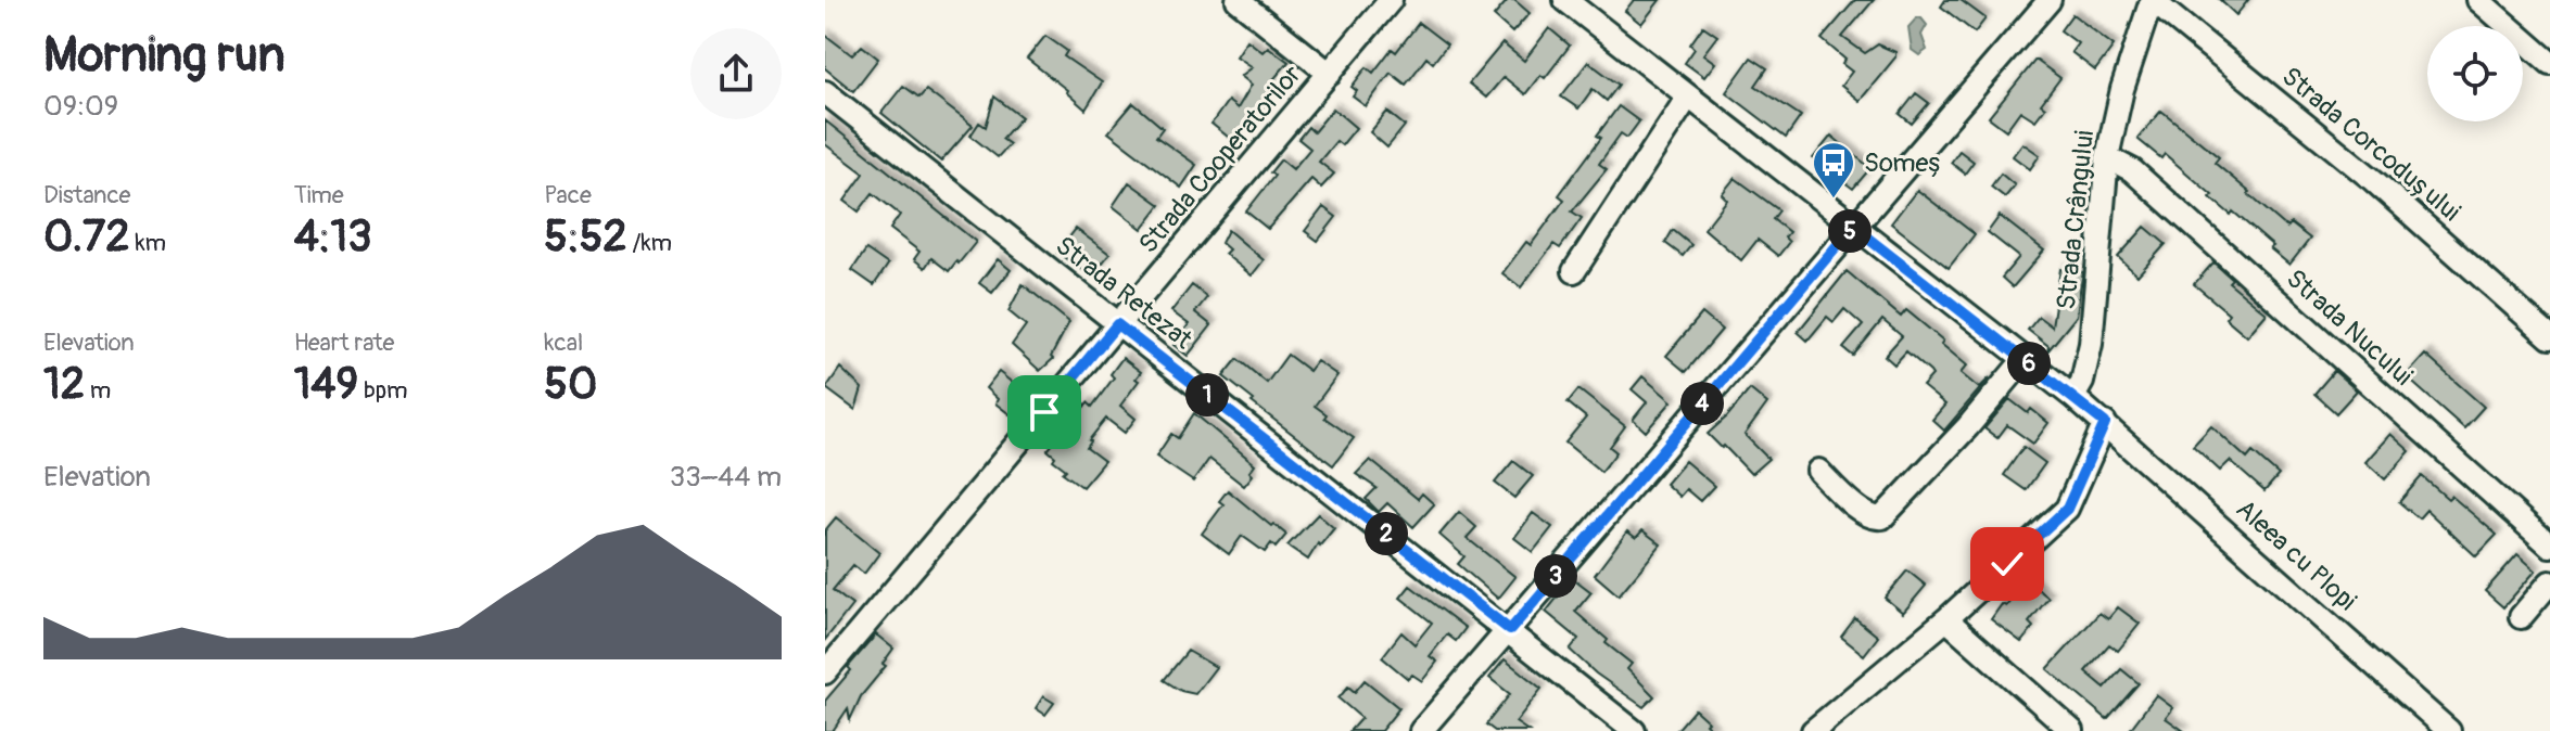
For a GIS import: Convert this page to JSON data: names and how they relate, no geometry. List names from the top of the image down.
{
  "streets": {
    "street": [
      "Strada Corcodușului",
      "Strada Cooperatorilor",
      "Strada Crângului",
      "Strada Retezat",
      "Strada Nucului",
      "Aleea cu Plopi"
    ]
  },
  "crossings": [
    ["Strada Corcodușului", "Strada Crângului"],
    ["Strada Cooperatorilor", "Strada Retezat"],
    ["Strada Crângului", "Strada Nucului"],
    ["Strada Crângului", "Aleea cu Plopi"]
  ],
  "places": {
    "bus stop": ["Someș"]
  },
  "page": {
    "heading": ["Morning run", "09:09"],
    "stats": [
      ["Distance", "0.72 km"],
      ["Time", "4:13"],
      ["Pace", "5:52 /km"],
      ["Elevation", "12 m"],
      ["Heart rate", "149 bpm"],
      ["kcal", "50"]
    ],
    "pins": [
      "5",
      "6",
      "1",
      "4",
      "2",
      "3"
    ],
    "chart": ["Elevation", "33–44 m"]
  }
}
